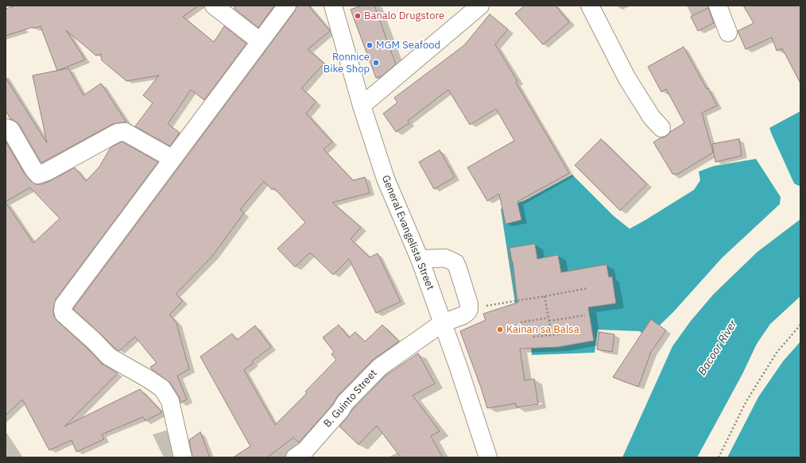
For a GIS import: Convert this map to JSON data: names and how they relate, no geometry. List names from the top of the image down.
{
  "streets": {
    "street": ["General Evangelista Street", "B. Guinto Street"]
  },
  "crossings": [
    ["General Evangelista Street", "B. Guinto Street"]
  ],
  "water": ["Bacoor River"],
  "places": [
    "Banalo Drugstore",
    "MGM Seafood",
    "Ronnice Bike Shop",
    "Kainan sa Balsa"
  ]
}
